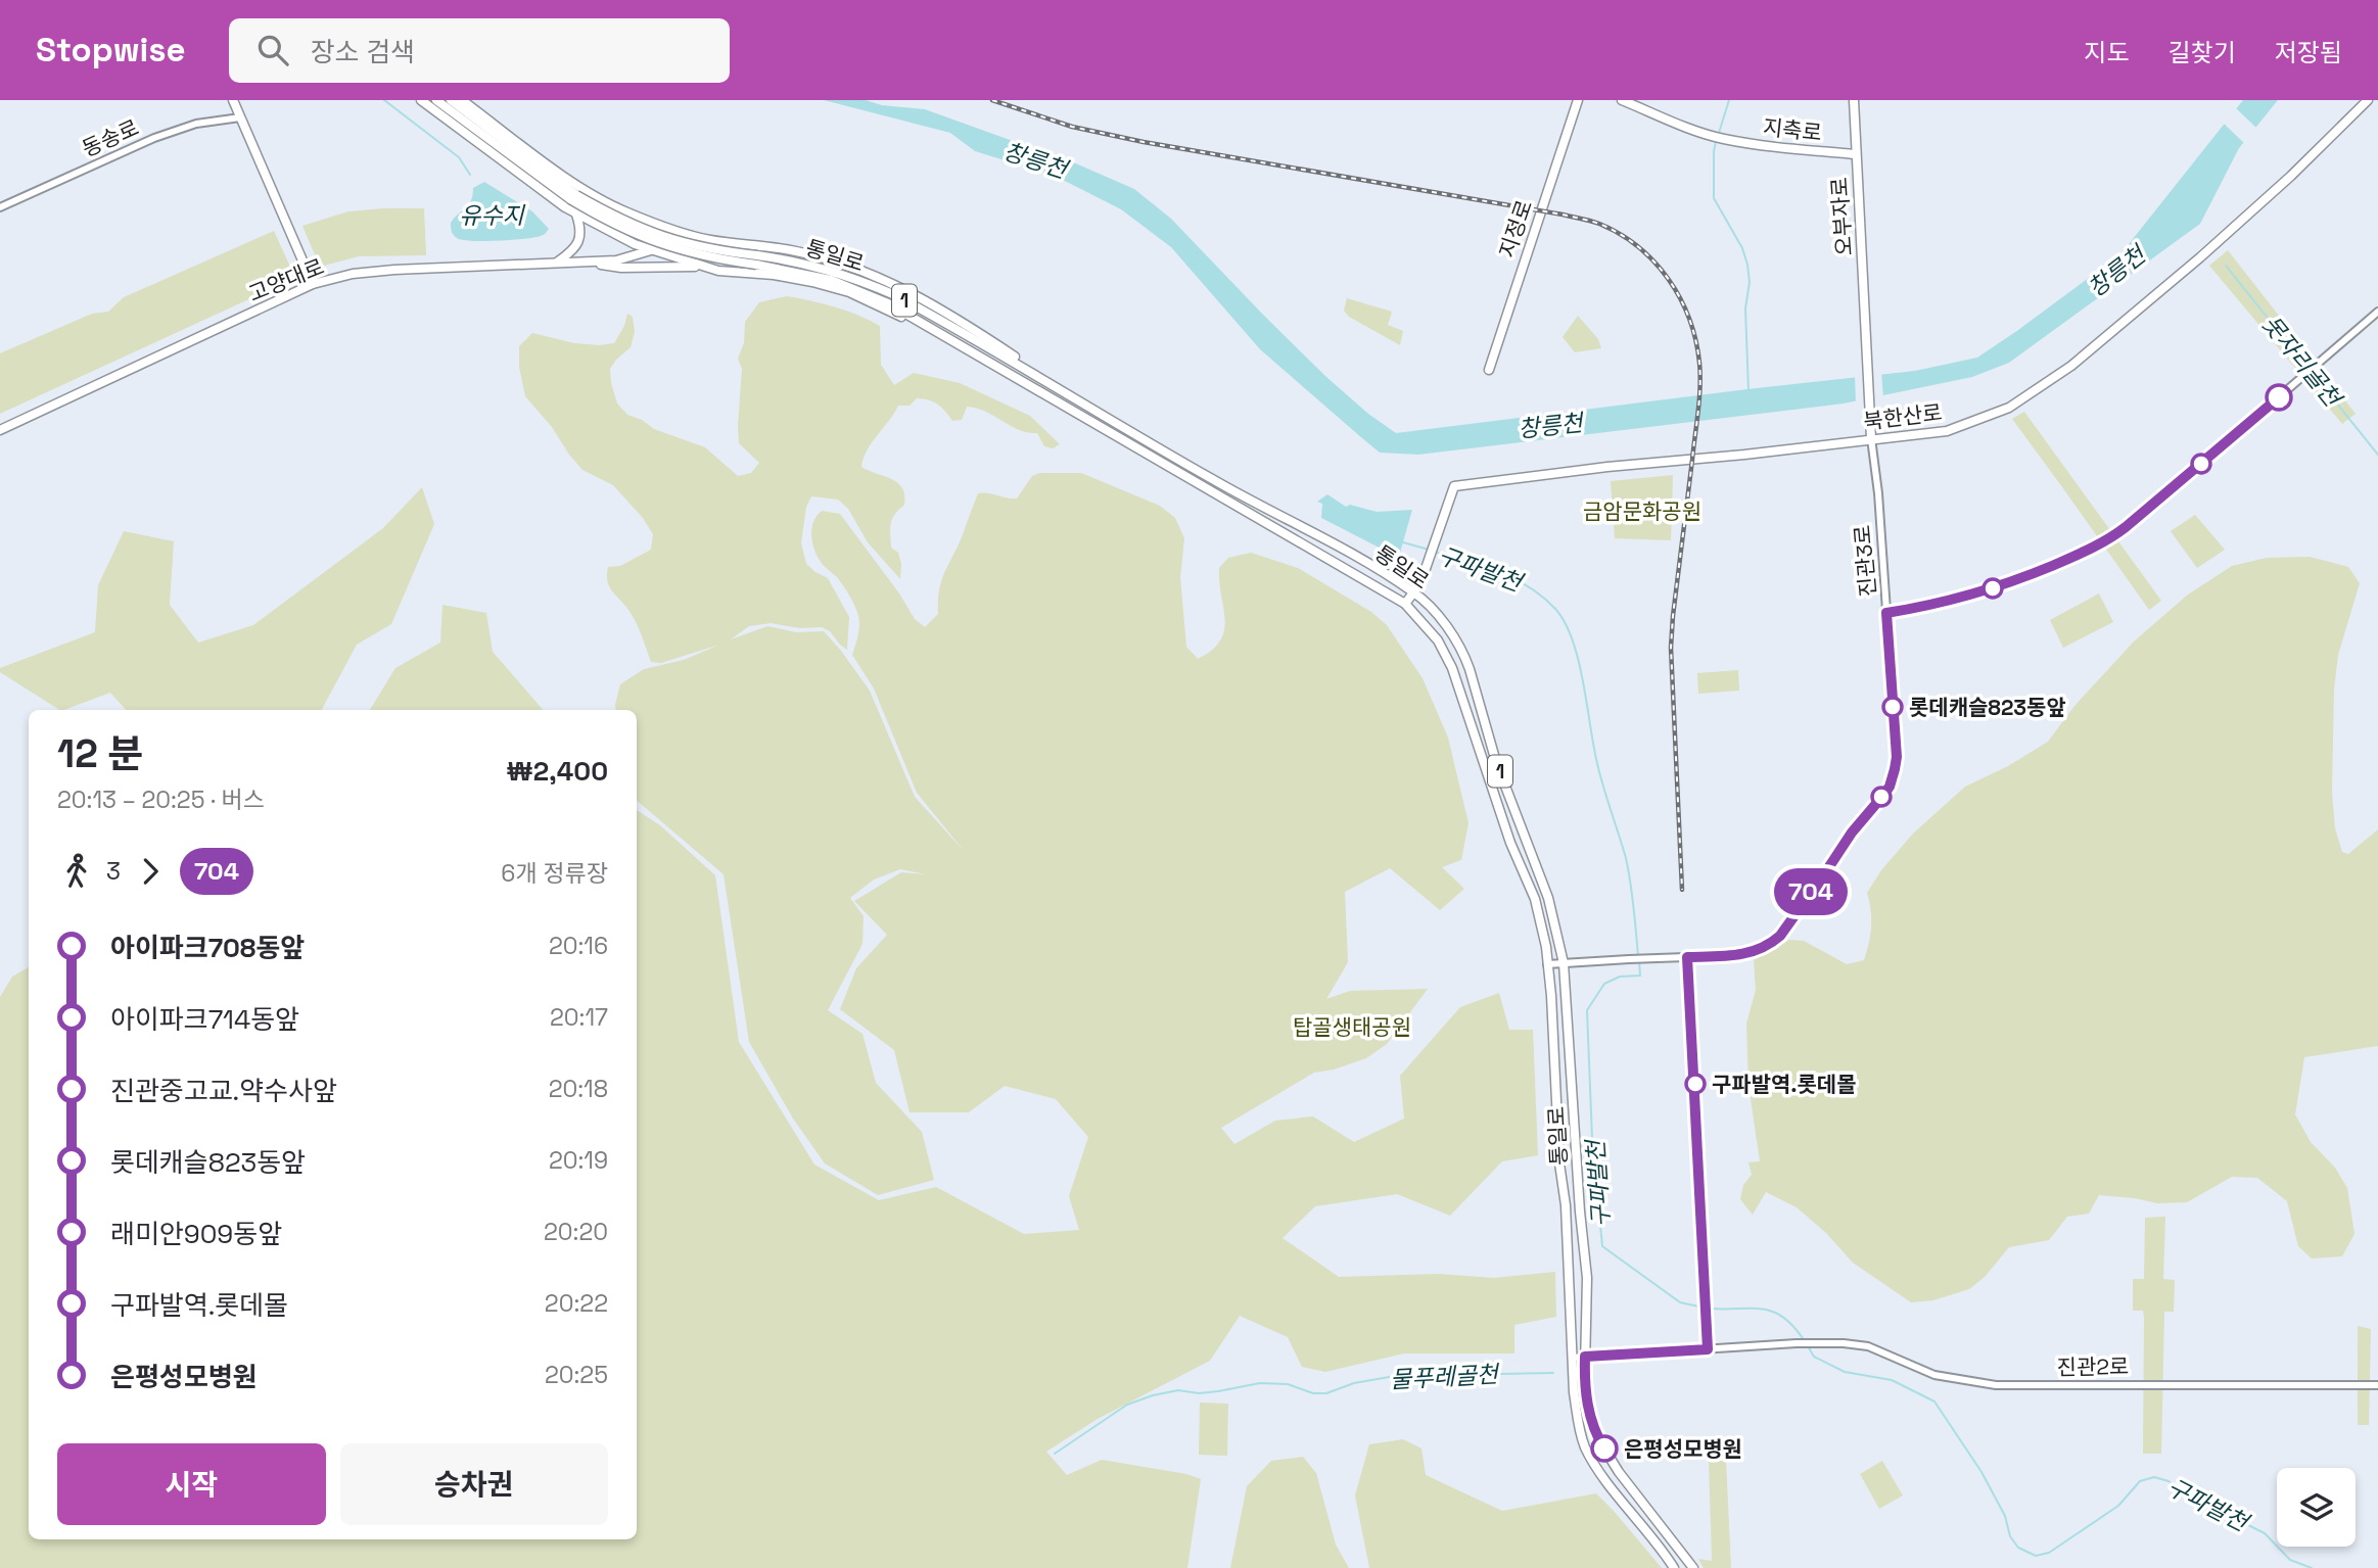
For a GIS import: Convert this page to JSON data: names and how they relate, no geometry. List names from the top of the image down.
{
  "streets": {
    "main road": [
      "지축로",
      "오부자로",
      "지정로",
      "통일로",
      "고양대로",
      "1",
      "북한산로"
    ],
    "street": ["동송로", "진관3로", "진관2로"]
  },
  "crossings": [
    ["지축로", "오부자로"],
    ["오부자로", "북한산로"],
    ["오부자로", "진관3로"],
    ["통일로", "북한산로"],
    ["통일로", "진관3로"],
    ["북한산로", "진관3로"]
  ],
  "water": [
    "창릉천",
    "유수지",
    "못자리골천",
    "구파발천",
    "물푸레골천"
  ],
  "parks": ["금암문화공원", "탑골생태공원"],
  "places": ["롯데캐슬823동앞", "구파발역.롯데몰", "은평성모병원"],
  "lines": ["bus line 704"],
  "page": {
    "header": "Stopwise",
    "search": "장소 검색",
    "nav": ["지도", "길찾기", "저장됨"],
    "on_map": "704",
    "heading": ["12 분", "20:13 – 20:25 · 버스", "₩2,400"],
    "legs": ["3", "704", "6개 정류장"],
    "list": [
      {
        "name": "아이파크708동앞",
        "value": "20:16"
      },
      {
        "name": "아이파크714동앞",
        "value": "20:17"
      },
      {
        "name": "진관중고교.약수사앞",
        "value": "20:18"
      },
      {
        "name": "롯데캐슬823동앞",
        "value": "20:19"
      },
      {
        "name": "래미안909동앞",
        "value": "20:20"
      },
      {
        "name": "구파발역.롯데몰",
        "value": "20:22"
      },
      {
        "name": "은평성모병원",
        "value": "20:25"
      }
    ],
    "buttons": ["시작", "승차권"]
  }
}
